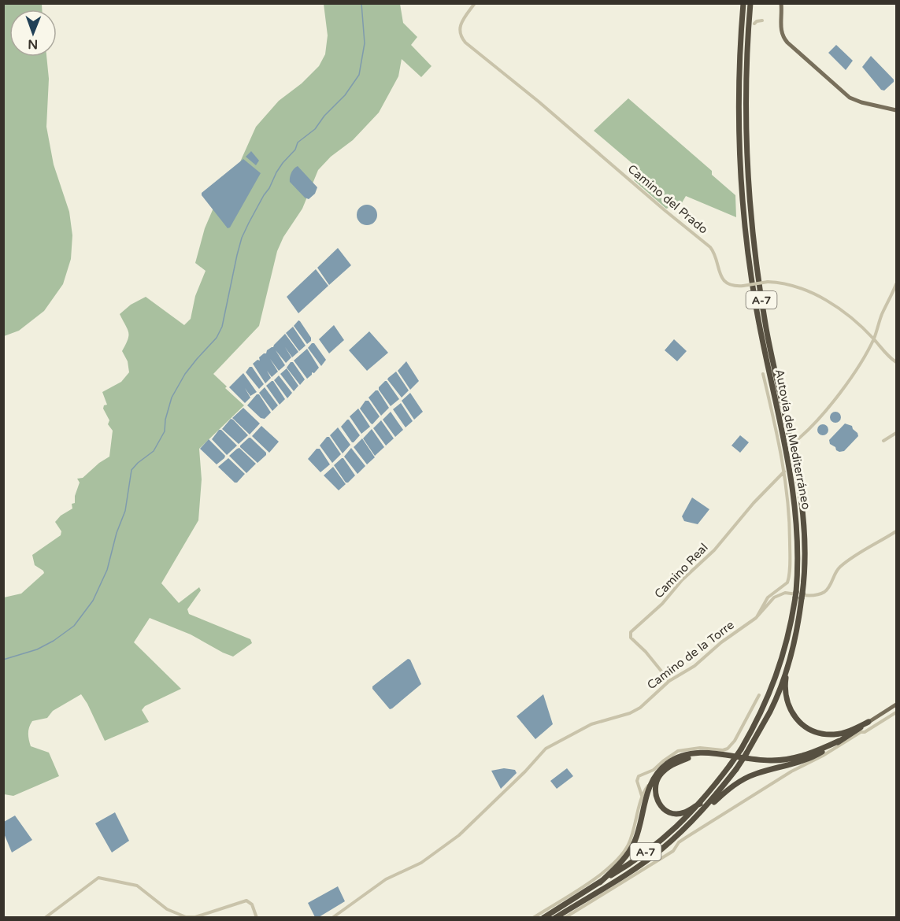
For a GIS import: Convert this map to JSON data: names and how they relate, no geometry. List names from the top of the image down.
{
  "streets": {
    "highway": ["A-7", "Autovía del Mediterráneo"],
    "street": ["Camino del Prado", "Camino Real", "Camino de la Torre"]
  },
  "crossings": [
    ["Camino Real", "Camino de la Torre"]
  ],
  "north": "bottom"
}
